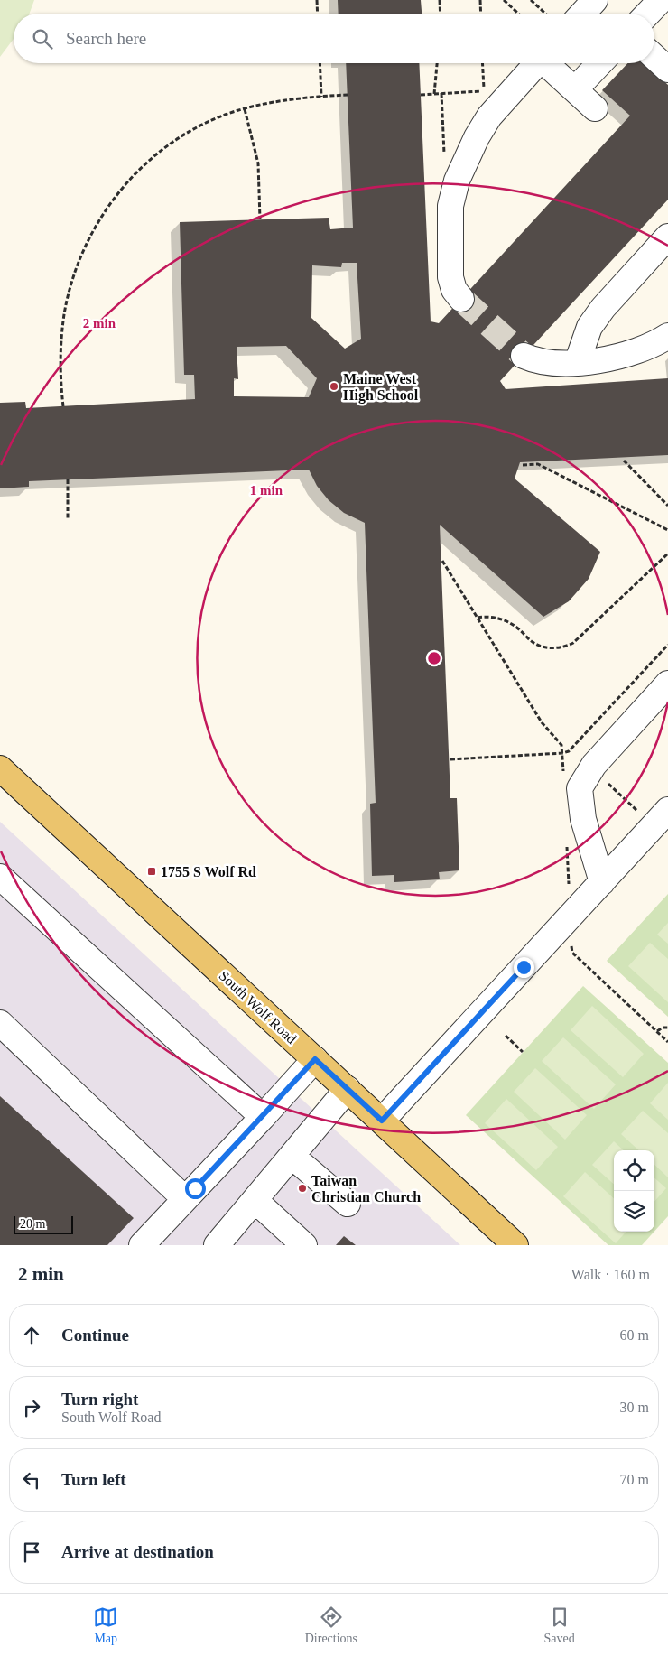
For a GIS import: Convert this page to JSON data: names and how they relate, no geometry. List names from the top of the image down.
{
  "streets": {
    "main road": ["South Wolf Road"]
  },
  "places": {
    "other": ["Maine West High School", "Taiwan Christian Church"],
    "transit": ["1755 S Wolf Rd"]
  },
  "scale_bar": "20 m",
  "page": {
    "search": "Search here",
    "scale": "20 m",
    "heading": ["2 min", "Walk · 160 m"],
    "list": [
      ["Continue", "60 m"],
      ["Turn right", "South Wolf Road", "30 m"],
      ["Turn left", "70 m"],
      "Arrive at destination"
    ],
    "nav": ["Map", "Directions", "Saved"]
  },
  "rings": ["2 min", "1 min"]
}
